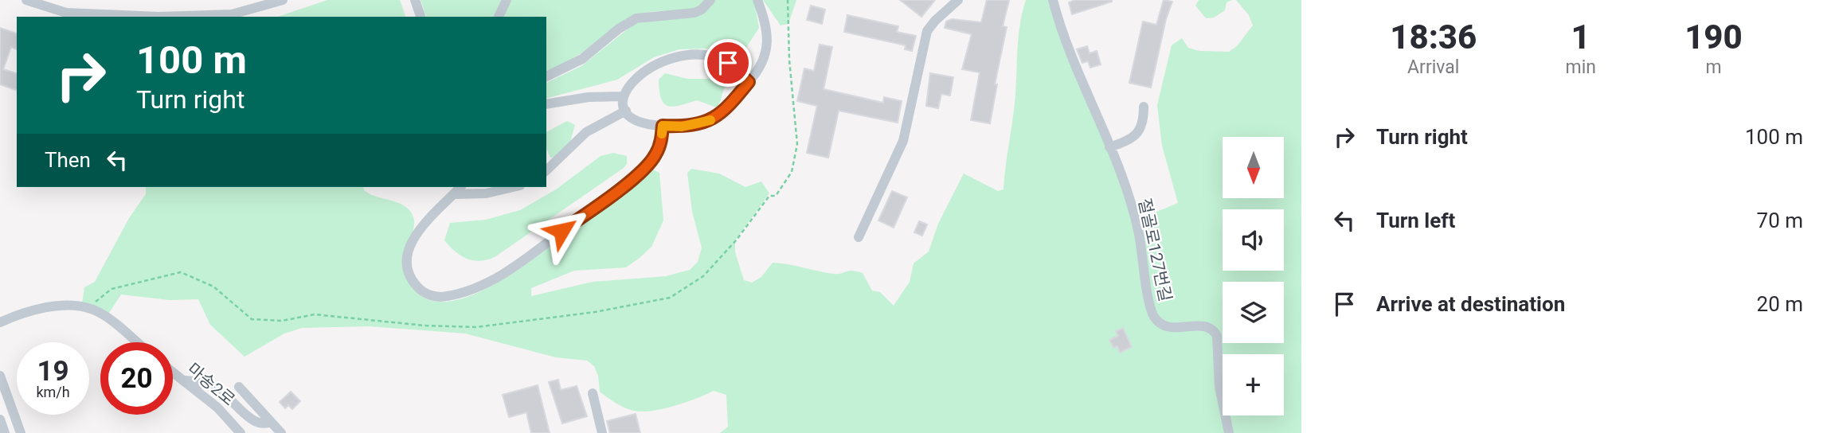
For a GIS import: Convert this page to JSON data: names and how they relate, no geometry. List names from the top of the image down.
{
  "streets": {
    "street": ["절골로127번길", "마송2로"]
  },
  "north": "bottom",
  "page": {
    "eta": [
      "18:36",
      "Arrival",
      "1",
      "min",
      "190",
      "m"
    ],
    "turn": ["100 m", "Turn right"],
    "list": [
      {
        "name": "Turn right",
        "value": "100 m"
      },
      {
        "name": "Turn left",
        "value": "70 m"
      },
      {
        "name": "Arrive at destination",
        "value": "20 m"
      }
    ],
    "then": "Then",
    "map_buttons": "+",
    "speed": "19 km/h",
    "limit": "20"
  }
}
